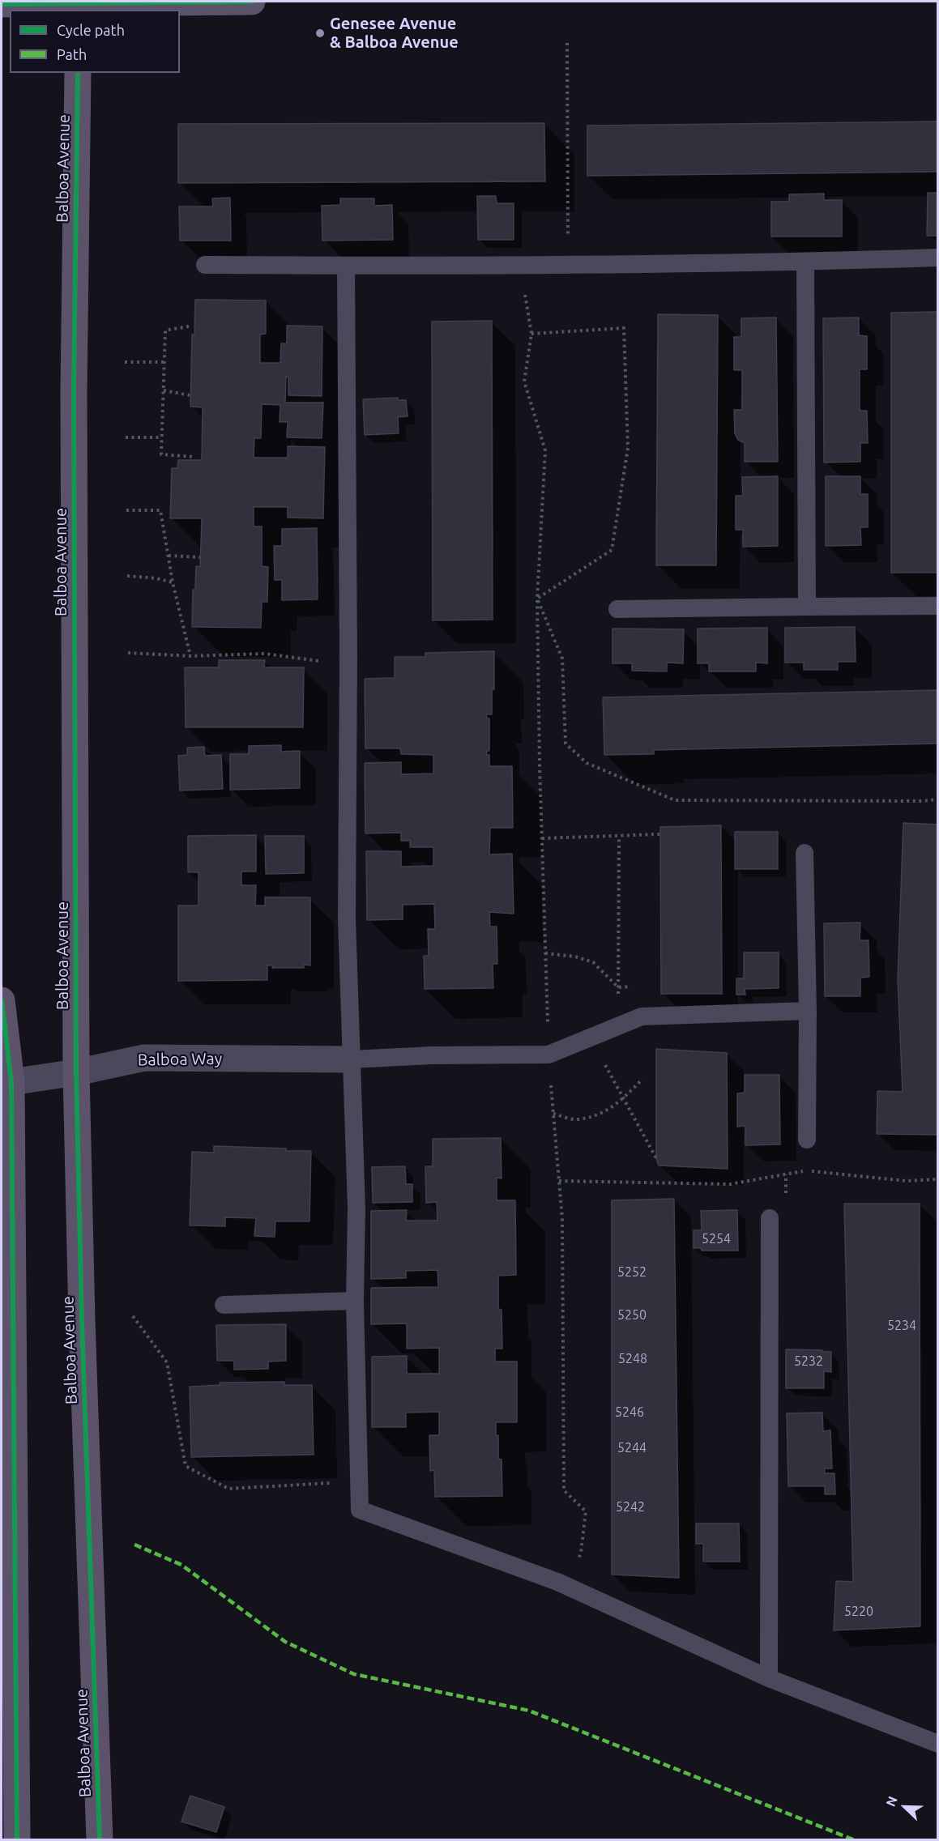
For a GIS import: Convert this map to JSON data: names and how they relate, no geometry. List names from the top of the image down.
{
  "streets": {
    "main road": ["Balboa Avenue"],
    "street": ["Balboa Way"]
  },
  "crossings": [
    ["Balboa Avenue", "Balboa Way"]
  ],
  "places": ["Genesee Avenue & Balboa Avenue"],
  "house_numbers": [
    "5254",
    "5252",
    "5250",
    "5234",
    "5248",
    "5232",
    "5246",
    "5244",
    "5242",
    "5220"
  ],
  "legend": ["Cycle path", "Path"],
  "north": "top left"
}
